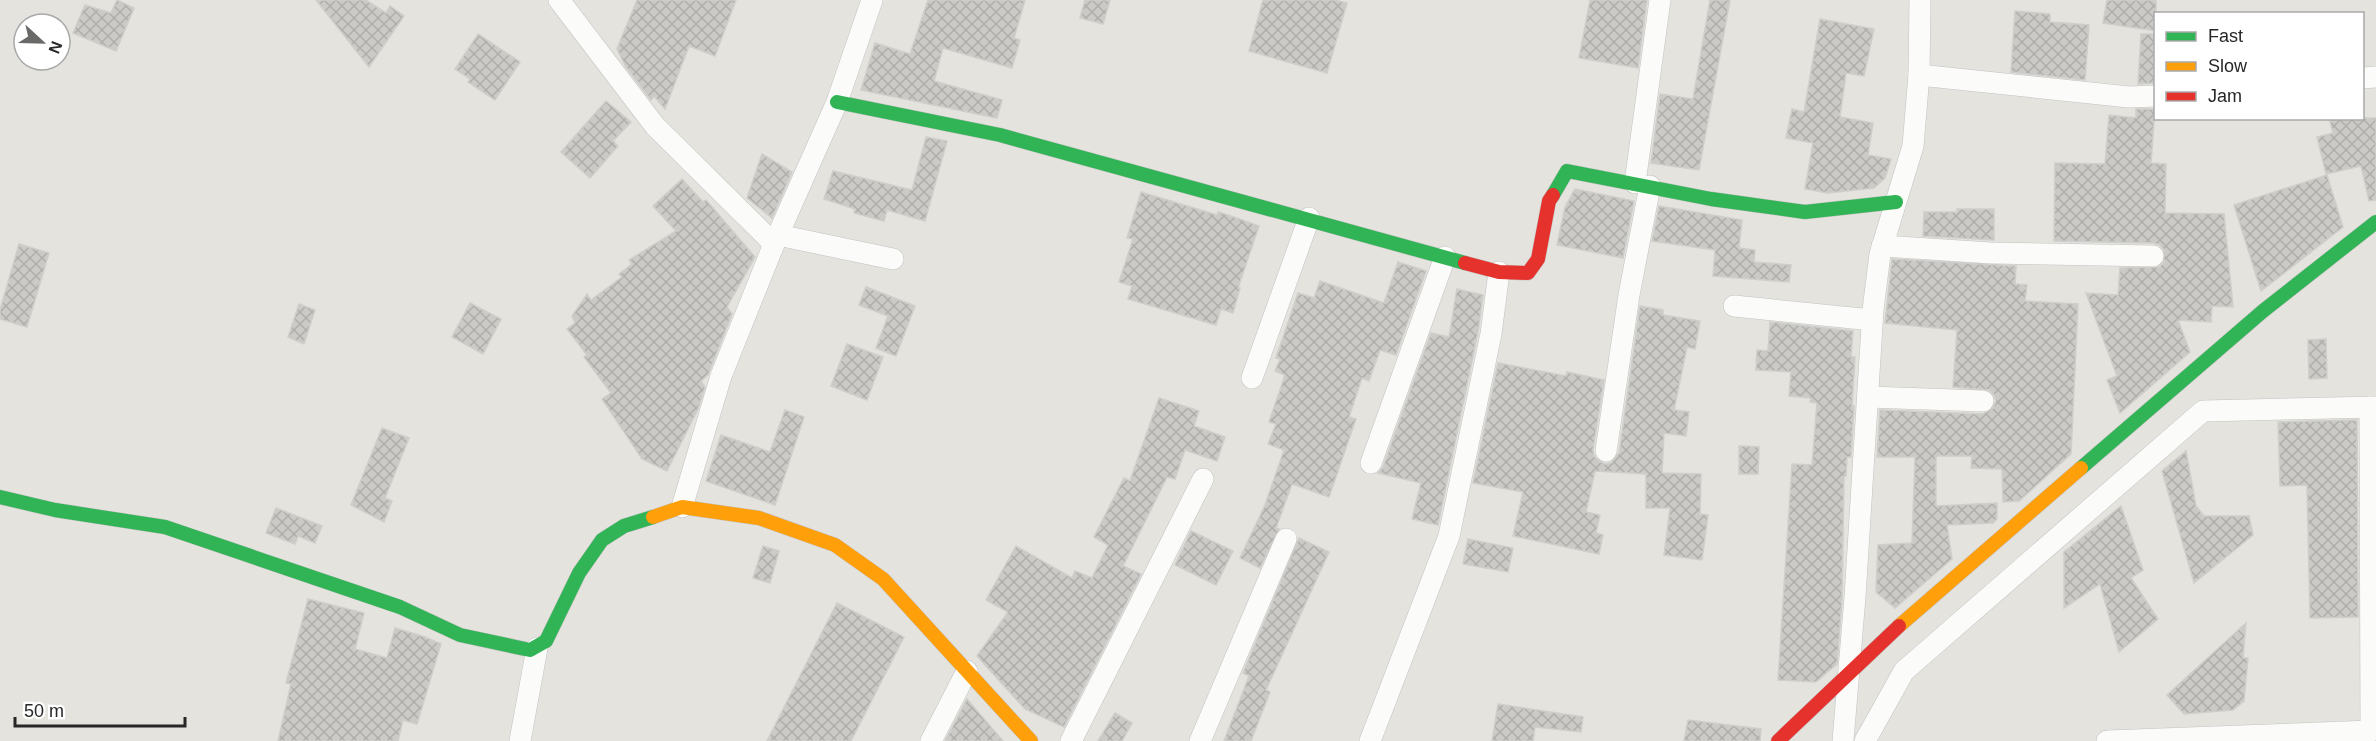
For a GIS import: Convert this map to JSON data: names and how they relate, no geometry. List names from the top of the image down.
{
  "legend": ["Fast", "Slow", "Jam"],
  "scale_bar": "50 m",
  "north": "right"
}
